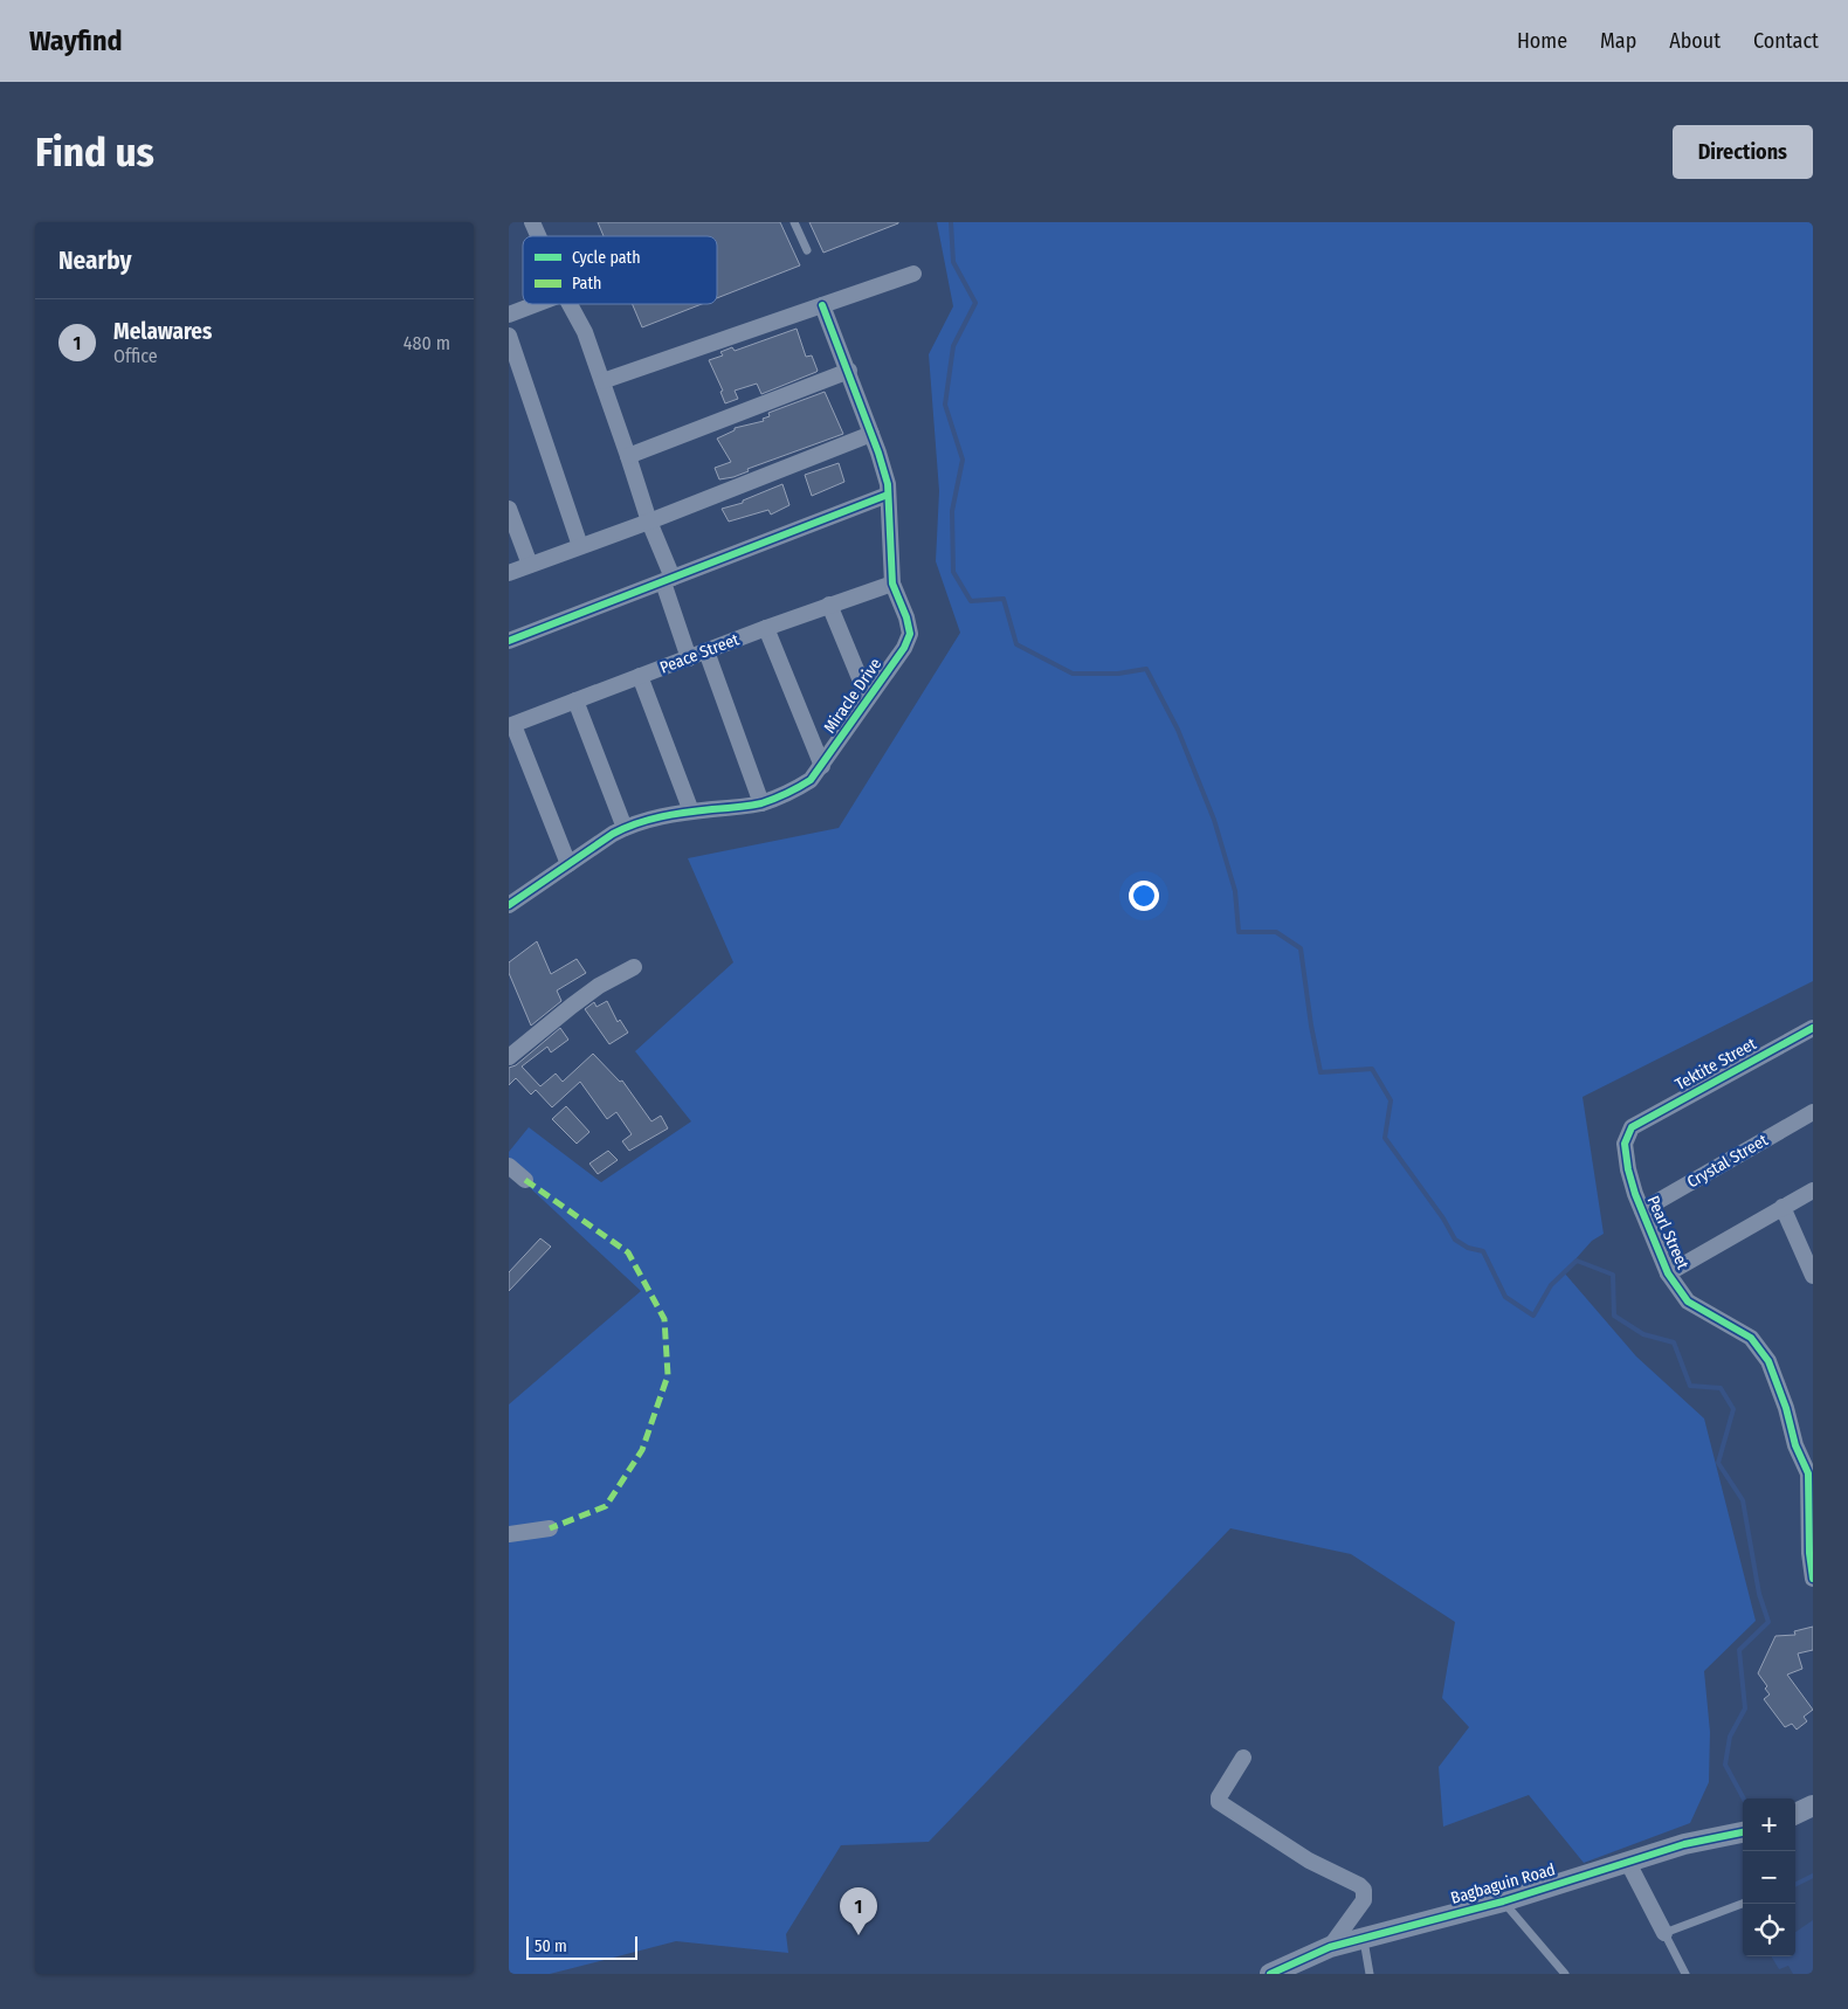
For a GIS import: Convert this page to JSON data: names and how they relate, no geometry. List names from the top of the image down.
{
  "streets": {
    "street": [
      "Peace Street",
      "Miracle Drive",
      "Tektite Street",
      "Crystal Street",
      "Pearl Street",
      "Bagbaguin Road"
    ]
  },
  "crossings": [
    ["Peace Street", "Miracle Drive"],
    ["Tektite Street", "Pearl Street"],
    ["Crystal Street", "Pearl Street"]
  ],
  "legend": ["Cycle path", "Path"],
  "scale_bar": "50 m",
  "page": {
    "header": "Wayfind",
    "nav": [
      "Home",
      "Map",
      "About",
      "Contact"
    ],
    "buttons": "Directions",
    "title": "Find us",
    "heading": "Nearby",
    "list": [
      {
        "mark": "1",
        "name": "Melawares",
        "note": "Office",
        "value": "480 m"
      }
    ],
    "map_buttons": ["+", "−"],
    "pins": "1",
    "scale": "50 m"
  }
}
